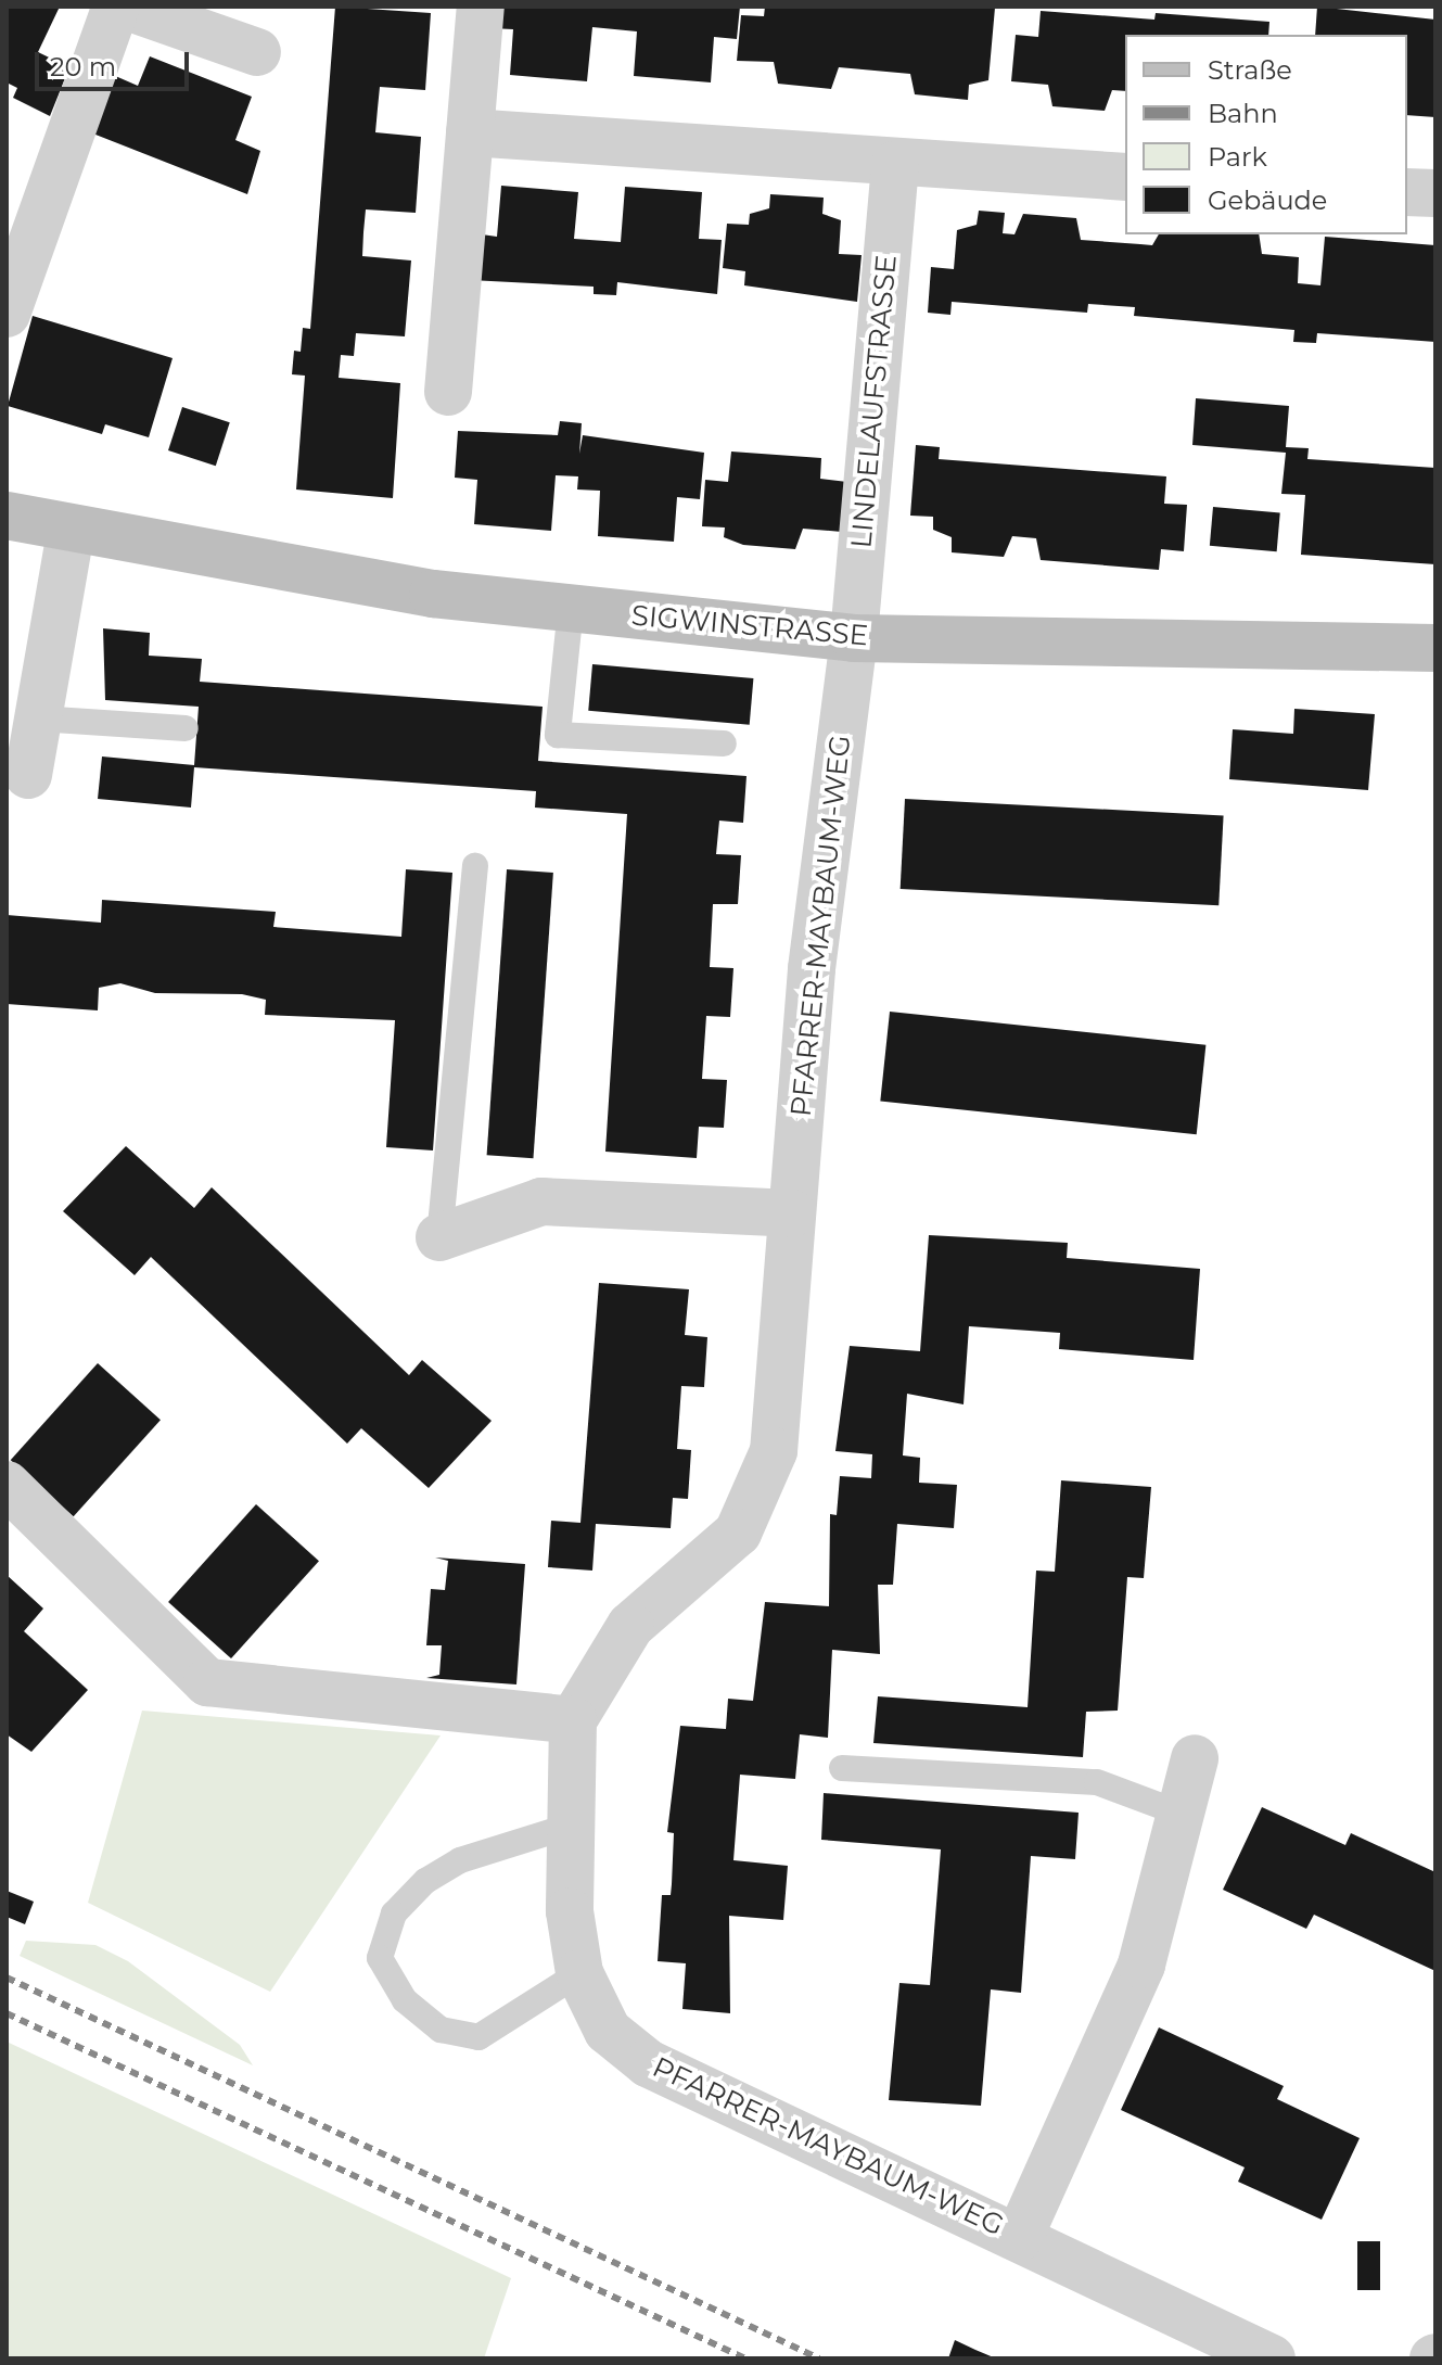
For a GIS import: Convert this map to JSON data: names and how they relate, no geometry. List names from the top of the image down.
{
  "streets": {
    "street": ["LINDELAUFSTRASSE", "SIGWINSTRASSE", "PFARRER-MAYBAUM-WEG"]
  },
  "crossings": [
    ["LINDELAUFSTRASSE", "SIGWINSTRASSE"],
    ["LINDELAUFSTRASSE", "PFARRER-MAYBAUM-WEG"],
    ["SIGWINSTRASSE", "PFARRER-MAYBAUM-WEG"]
  ],
  "legend": [
    "Straße",
    "Bahn",
    "Park",
    "Gebäude"
  ],
  "scale_bar": "20 m"
}
